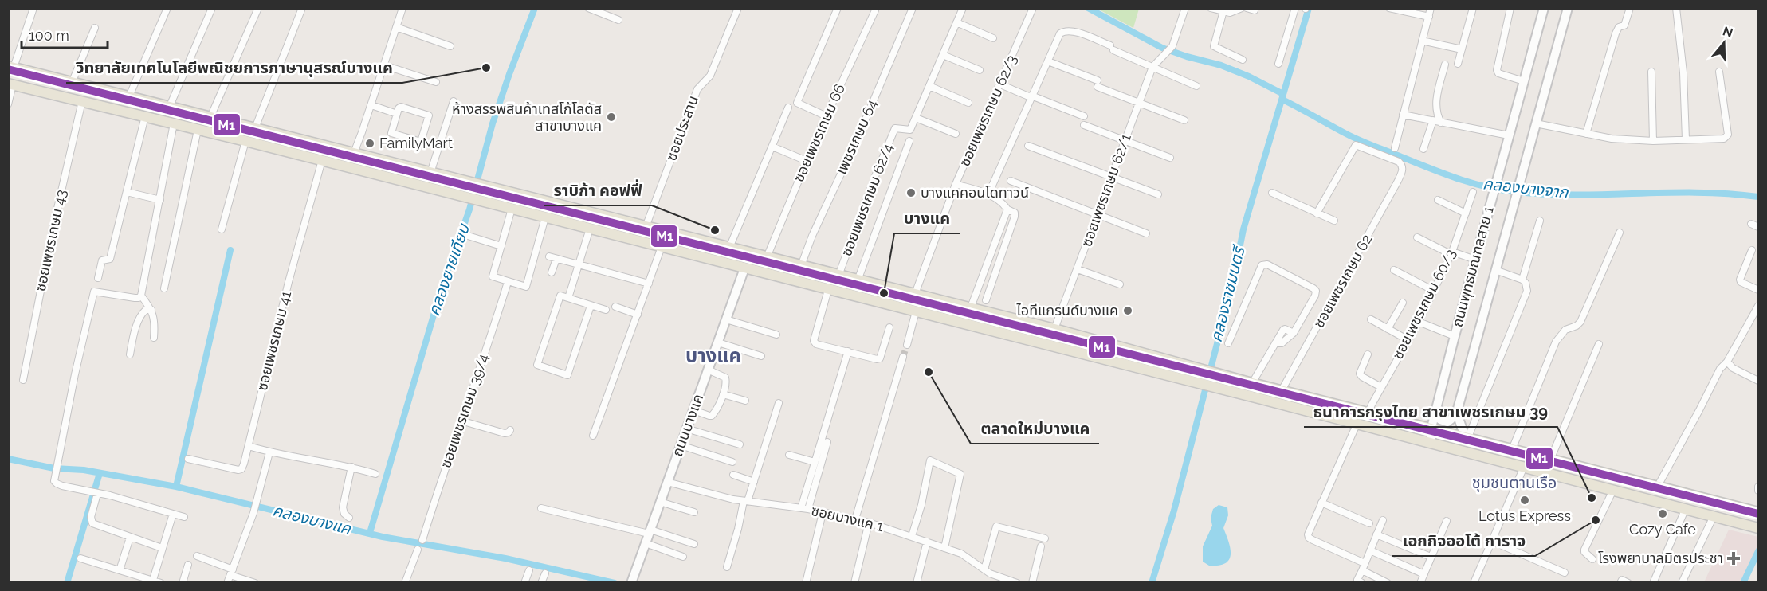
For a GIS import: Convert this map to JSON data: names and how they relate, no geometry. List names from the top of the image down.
{
  "streets": {
    "main road": ["ถนนพุทธมณฑลสาย 1", "ถนนบางแค"],
    "street": [
      "ซอยเพชรเกษม 62/3",
      "ซอยประสาน",
      "ซอยเพชรเกษม 66",
      "เพชรเกษม 64",
      "ซอยเพชรเกษม 62/1",
      "ซอยเพชรเกษม 62/4",
      "ซอยเพชรเกษม 43",
      "ซอยเพชรเกษม 62",
      "ซอยเพชรเกษม 60/3",
      "ซอยเพชรเกษม 41",
      "ซอยเพชรเกษม 39/4",
      "ซอยบางแค 1"
    ]
  },
  "crossings": [
    ["ถนนบางแค", "ซอยบางแค 1"]
  ],
  "districts": ["บางแค", "ชุมชนตานเรือ"],
  "water": [
    "คลองบางจาก",
    "คลองยายเทียบ",
    "คลองราชมนตรี",
    "คลองบางแค"
  ],
  "places": {
    "other": [
      "วิทยาลัยเทคโนโลยีพณิชยการภาษานุสรณ์บางแค",
      "ห้างสรรพสินค้าเทสโก้โลตัส สาขาบางแค",
      "FamilyMart",
      "บางแคคอนโดทาวน์",
      "ราบิก้า คอฟฟี่",
      "บางแค",
      "ไอทีแกรนด์บางแค",
      "ตลาดใหม่บางแค",
      "ธนาคารกรุงไทย สาขาเพชรเกษม 39",
      "Lotus Express",
      "Cozy Cafe",
      "เอกกิจออโต้ การาจ"
    ],
    "health": ["โรงพยาบาลมิตรประชา"]
  },
  "lines": ["transit line M1"],
  "scale_bar": "100 m",
  "north": "top"
}
